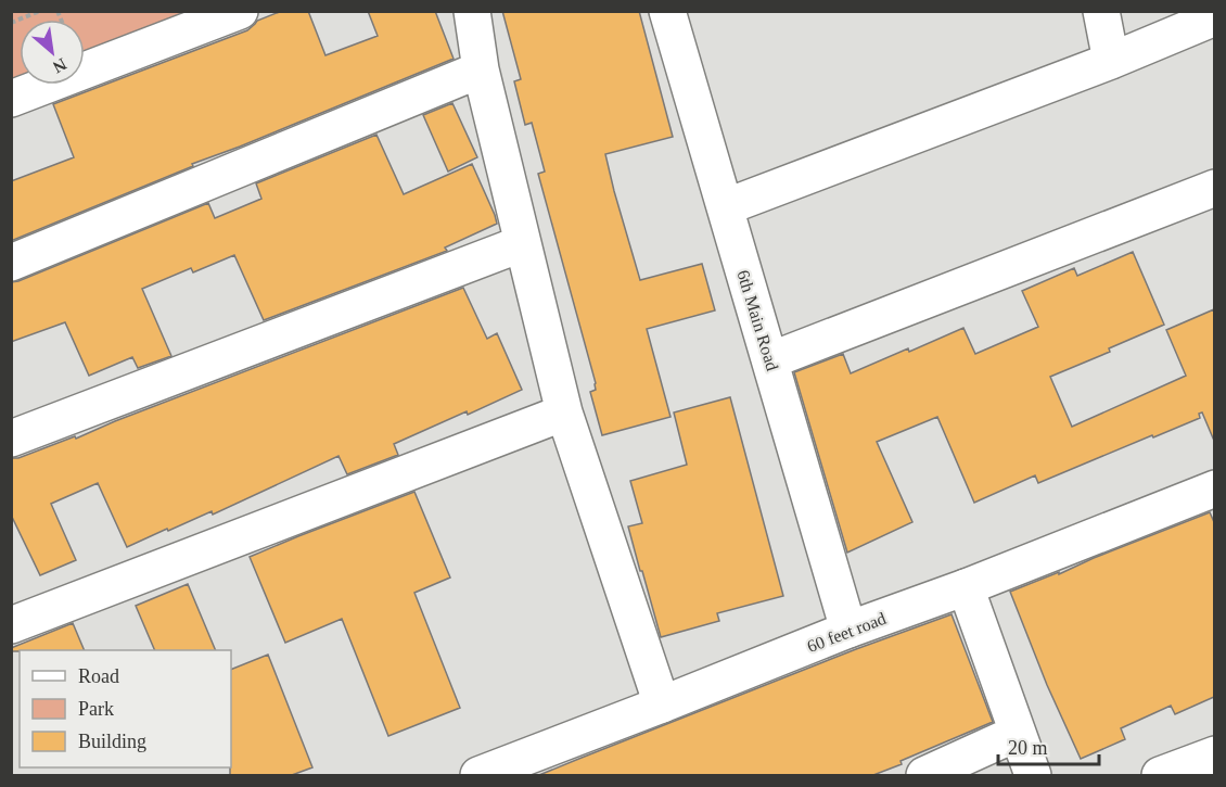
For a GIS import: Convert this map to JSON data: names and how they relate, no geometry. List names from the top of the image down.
{
  "streets": {
    "street": ["6th Main Road", "60 feet road"]
  },
  "crossings": [
    ["6th Main Road", "60 feet road"]
  ],
  "legend": ["Road", "Park", "Building"],
  "scale_bar": "20 m",
  "north": "bottom right"
}
